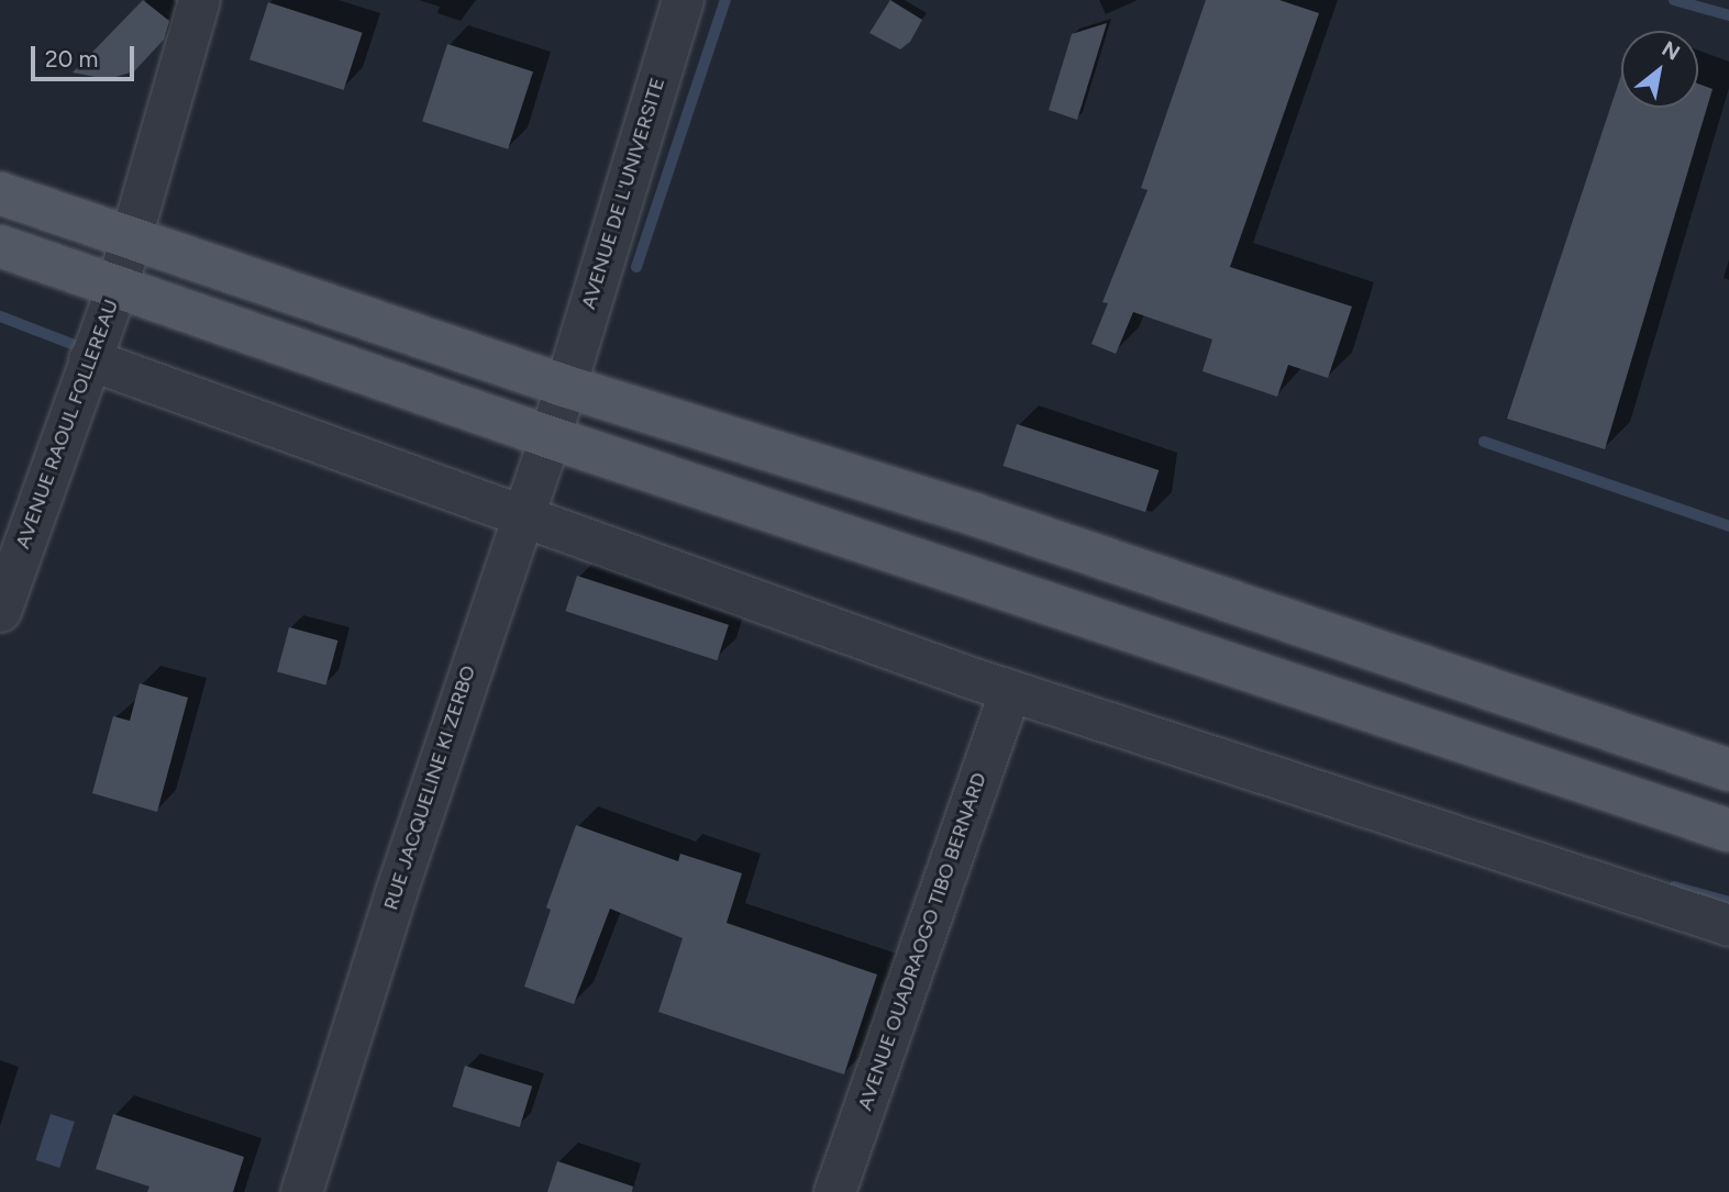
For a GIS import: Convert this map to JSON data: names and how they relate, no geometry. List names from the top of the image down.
{
  "streets": {
    "street": [
      "AVENUE DE L'UNIVERSITE",
      "AVENUE RAOUL FOLLEREAU",
      "RUE JACQUELINE KI ZERBO",
      "AVENUE OUADRAOGO TIBO BERNARD"
    ]
  },
  "crossings": [
    ["AVENUE DE L'UNIVERSITE", "RUE JACQUELINE KI ZERBO"]
  ],
  "scale_bar": "20 m",
  "north": "top right"
}
